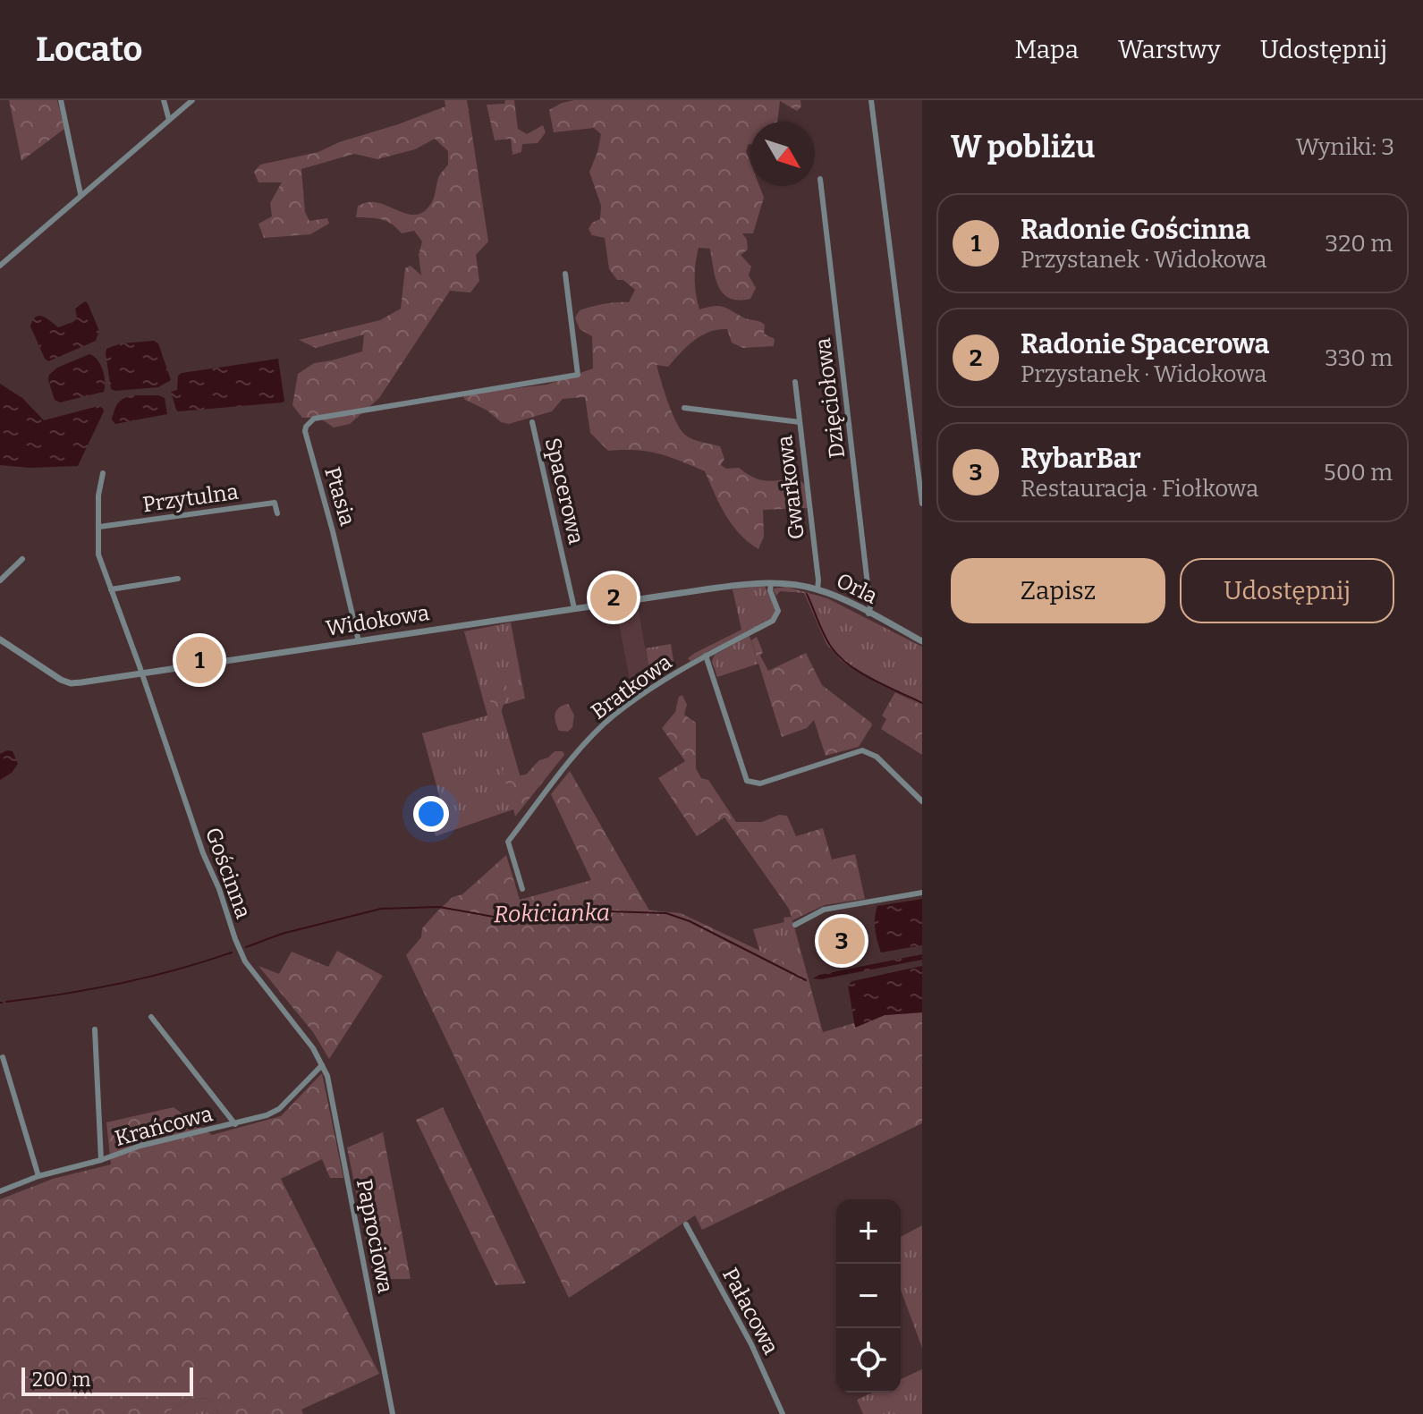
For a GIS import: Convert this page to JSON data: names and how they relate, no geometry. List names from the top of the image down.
{
  "streets": {
    "street": [
      "Dzięciołowa",
      "Gwarkowa",
      "Spacerowa",
      "Ptasia",
      "Przytulna",
      "Orla",
      "Widokowa",
      "Bratkowa",
      "Gościnna",
      "Krańcowa",
      "Paprociowa",
      "Pałacowa"
    ]
  },
  "crossings": [
    ["Dzięciołowa", "Orla"],
    ["Gwarkowa", "Orla"],
    ["Spacerowa", "Widokowa"],
    ["Ptasia", "Widokowa"],
    ["Przytulna", "Gościnna"],
    ["Orla", "Widokowa"],
    ["Orla", "Bratkowa"],
    ["Widokowa", "Bratkowa"],
    ["Widokowa", "Gościnna"],
    ["Gościnna", "Krańcowa"],
    ["Gościnna", "Paprociowa"],
    ["Krańcowa", "Paprociowa"]
  ],
  "water": ["Rokicianka"],
  "scale_bar": "200 m",
  "north": "bottom right",
  "page": {
    "header": "Locato",
    "nav": ["Mapa", "Warstwy", "Udostępnij"],
    "heading": ["W pobliżu", "Wyniki: 3"],
    "list": [
      {
        "mark": "1",
        "name": "Radonie Gościnna",
        "note": "Przystanek · Widokowa",
        "value": "320 m"
      },
      {
        "mark": "2",
        "name": "Radonie Spacerowa",
        "note": "Przystanek · Widokowa",
        "value": "330 m"
      },
      {
        "mark": "3",
        "name": "RybarBar",
        "note": "Restauracja · Fiołkowa",
        "value": "500 m"
      }
    ],
    "buttons": ["Zapisz", "Udostępnij"],
    "pins": ["2", "1", "3"],
    "map_buttons": ["+", "−"],
    "scale": "200 m"
  }
}
